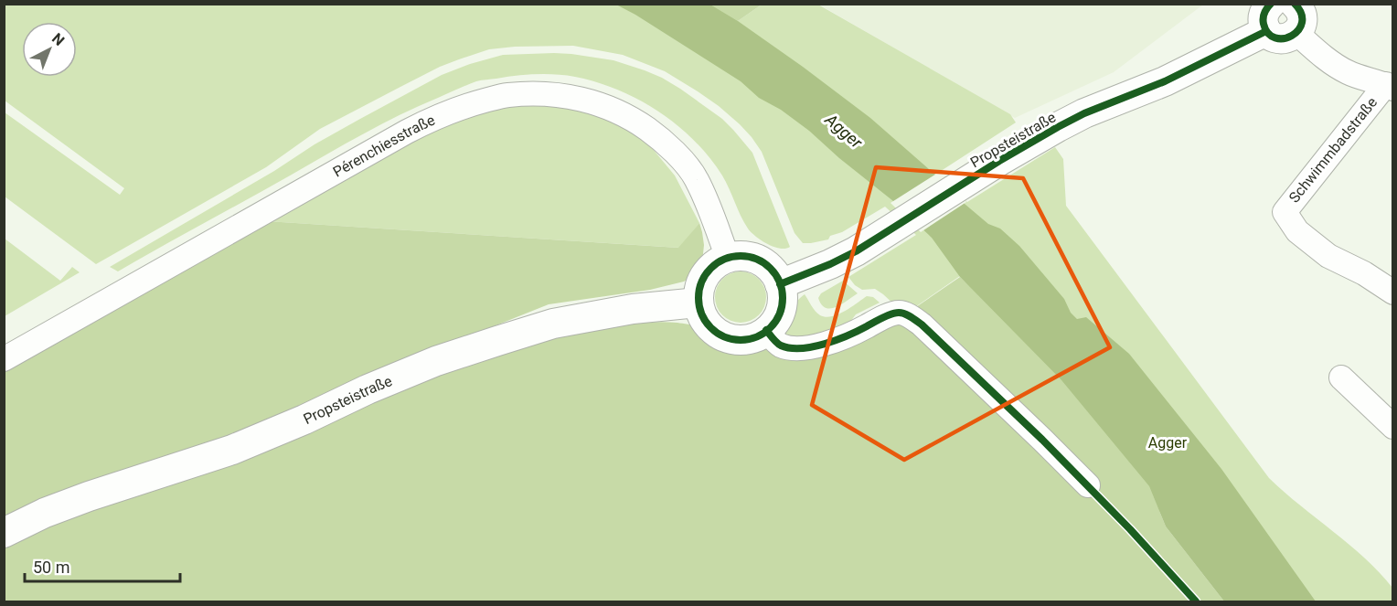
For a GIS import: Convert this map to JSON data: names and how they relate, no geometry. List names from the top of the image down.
{
  "streets": {
    "street": ["Propsteistraße", "Pérenchiesstraße", "Schwimmbadstraße"]
  },
  "crossings": [
    ["Propsteistraße", "Pérenchiesstraße"]
  ],
  "water": ["Agger"],
  "parks": ["Agger"],
  "scale_bar": "50 m",
  "north": "top right"
}
